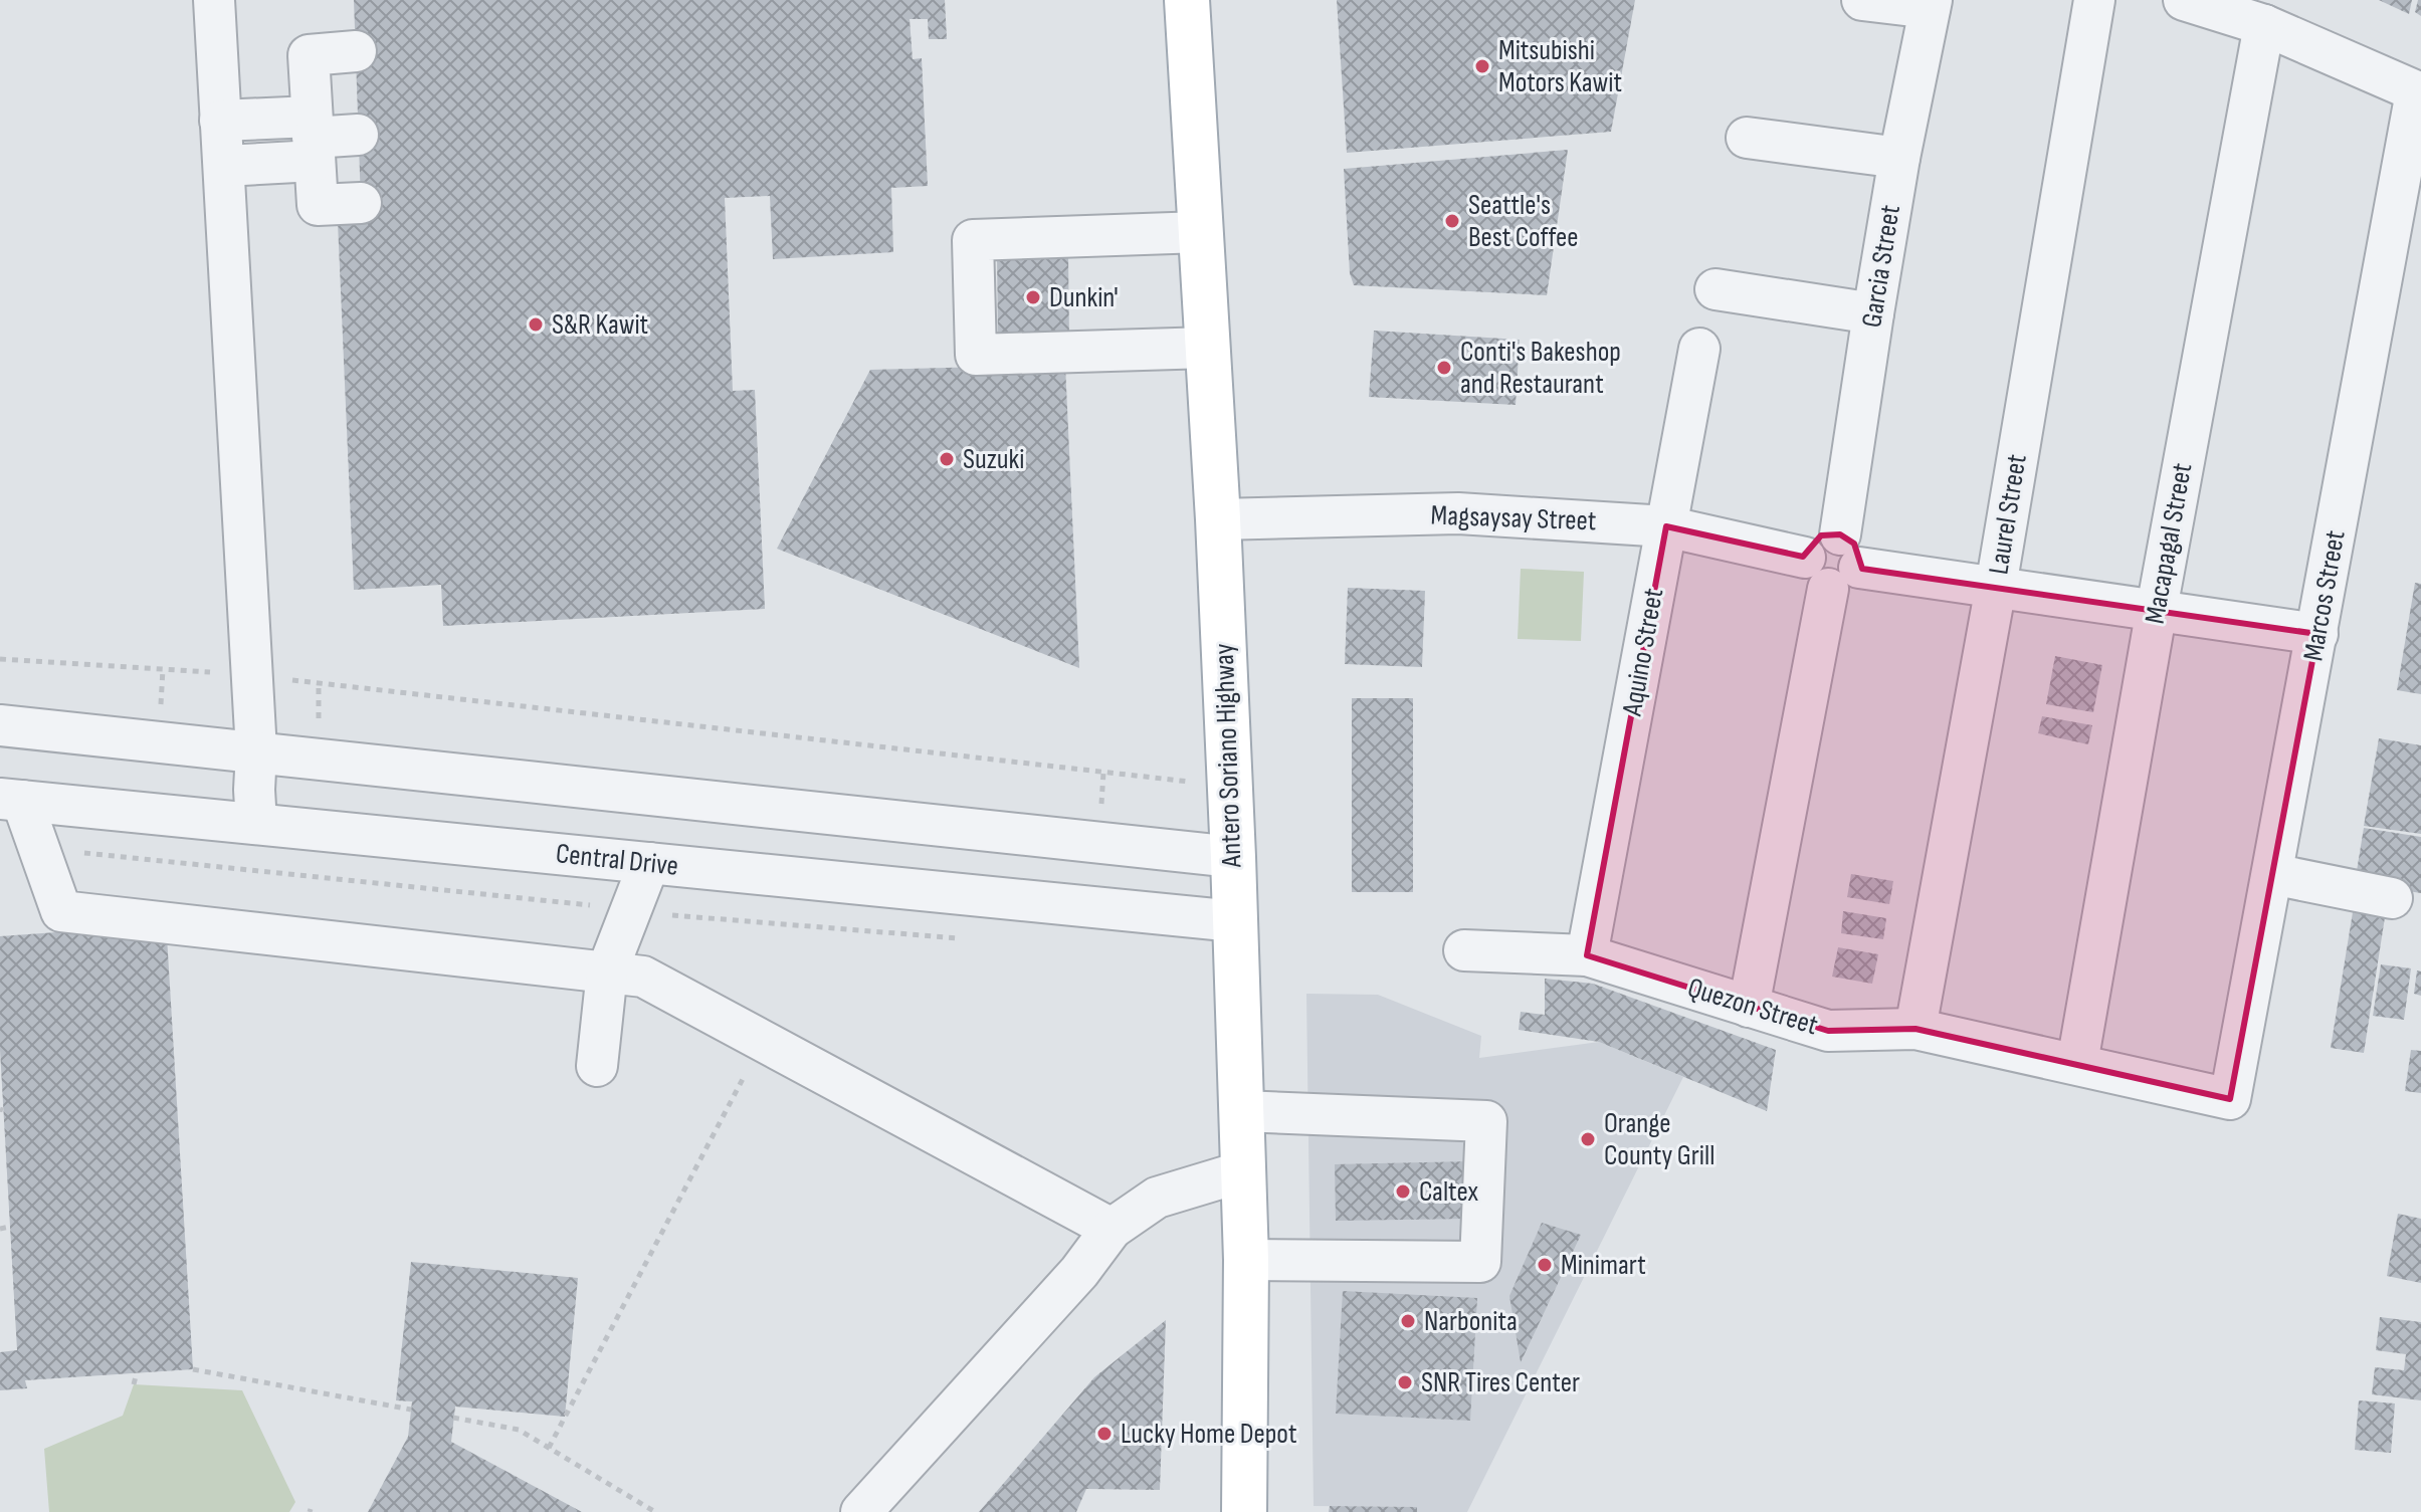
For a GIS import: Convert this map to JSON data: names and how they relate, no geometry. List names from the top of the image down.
{
  "streets": {
    "main road": ["Antero Soriano Highway"],
    "street": [
      "Garcia Street",
      "Laurel Street",
      "Magsaysay Street",
      "Macapagal Street",
      "Marcos Street",
      "Aquino Street",
      "Central Drive",
      "Quezon Street"
    ]
  },
  "crossings": [
    ["Garcia Street", "Magsaysay Street"],
    ["Garcia Street", "Quezon Street"],
    ["Laurel Street", "Magsaysay Street"],
    ["Laurel Street", "Quezon Street"],
    ["Magsaysay Street", "Macapagal Street"],
    ["Magsaysay Street", "Marcos Street"],
    ["Magsaysay Street", "Aquino Street"],
    ["Magsaysay Street", "Antero Soriano Highway"],
    ["Macapagal Street", "Quezon Street"],
    ["Marcos Street", "Quezon Street"],
    ["Aquino Street", "Quezon Street"],
    ["Antero Soriano Highway", "Central Drive"]
  ],
  "places": [
    "Mitsubishi Motors Kawit",
    "Seattle's Best Coffee",
    "Dunkin'",
    "S&R Kawit",
    "Conti's Bakeshop and Restaurant",
    "Suzuki",
    "Orange County Grill",
    "Caltex",
    "Minimart",
    "Narbonita",
    "SNR Tires Center",
    "Lucky Home Depot"
  ]
}
